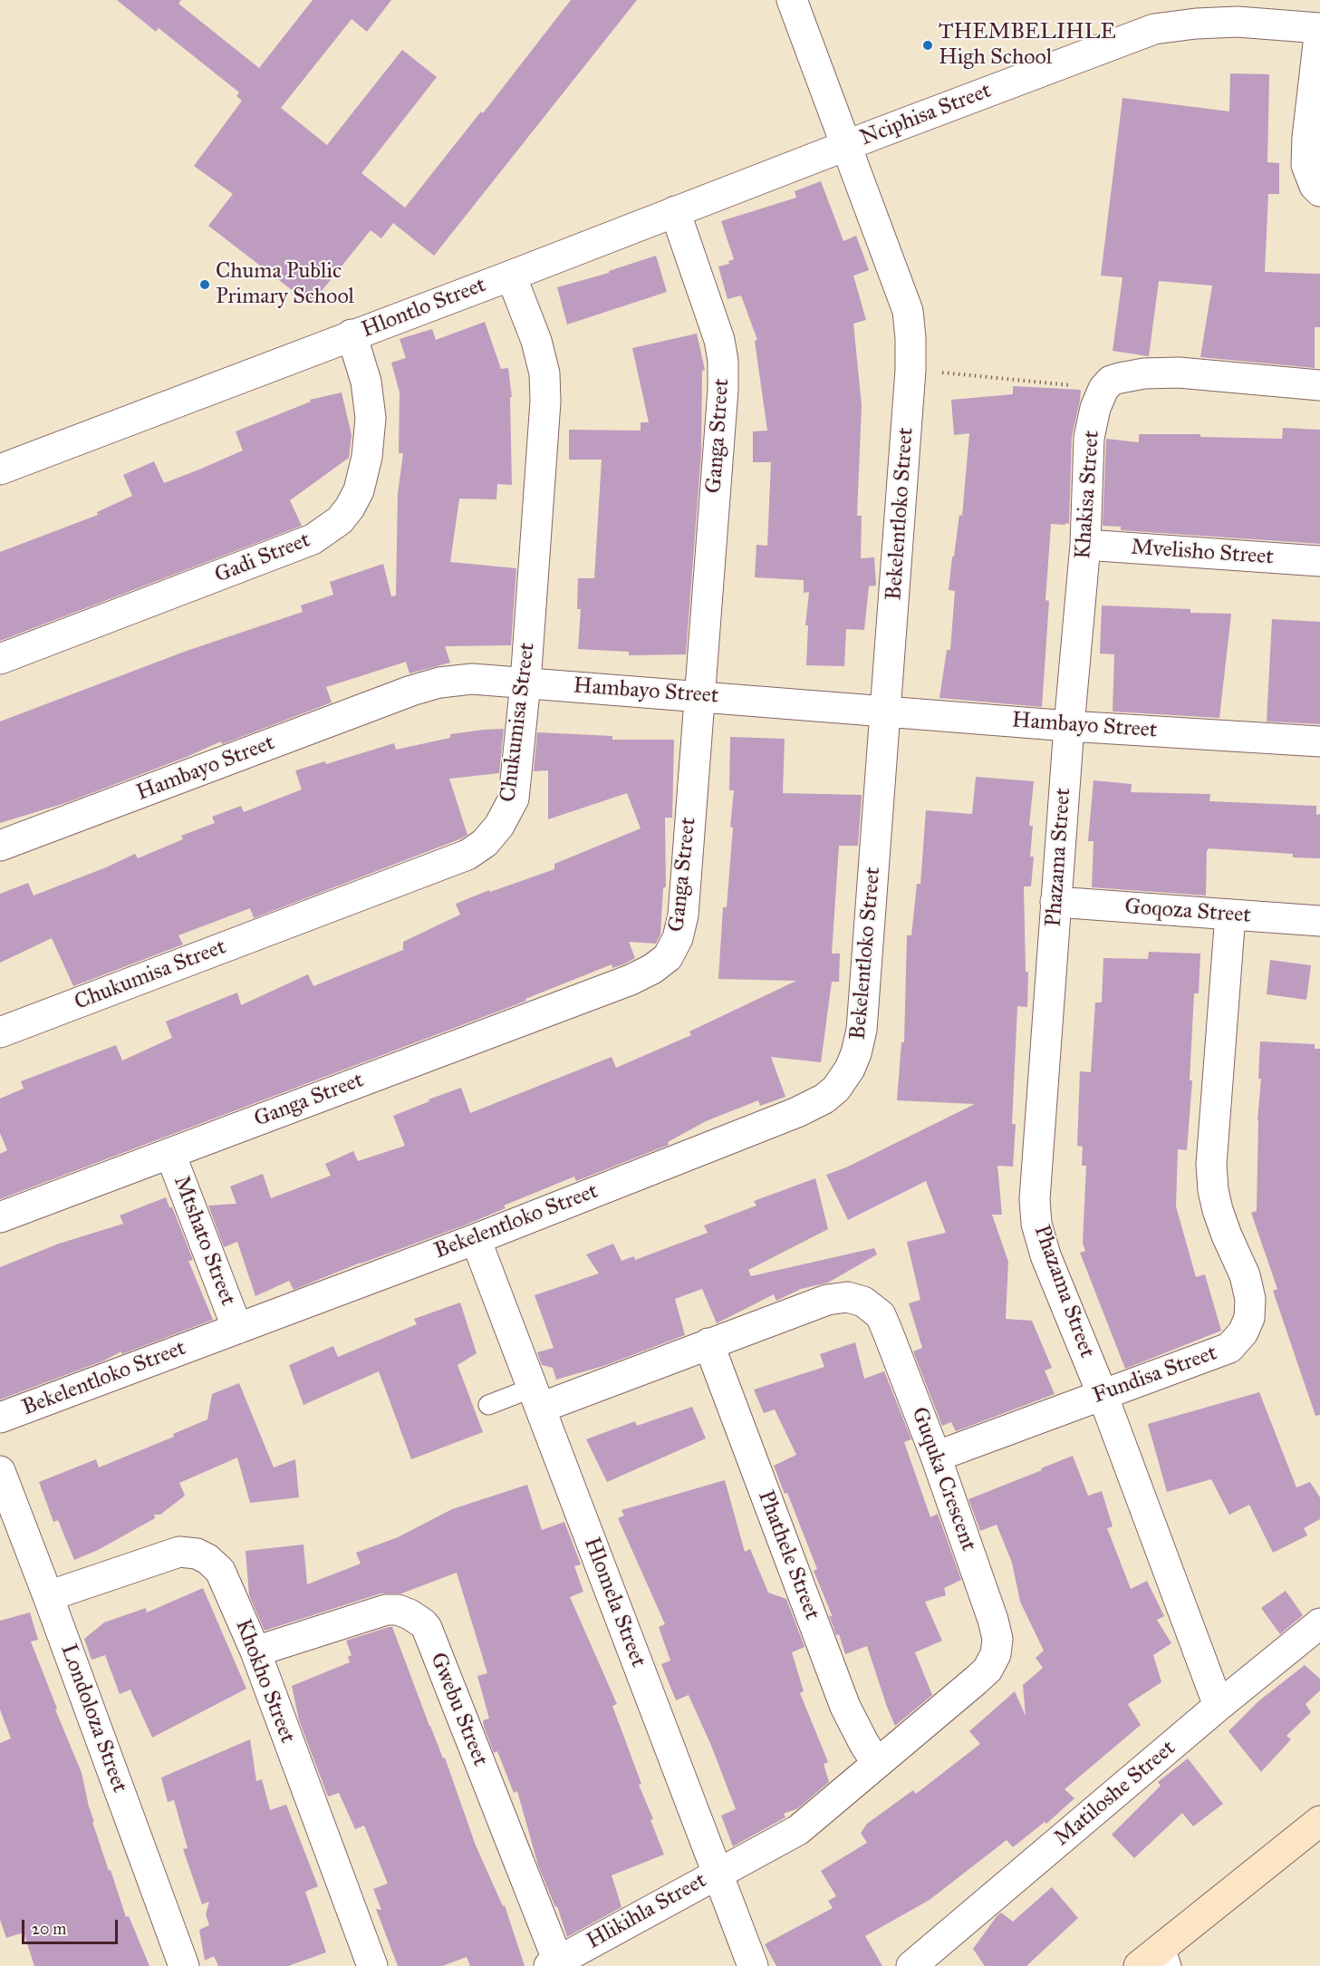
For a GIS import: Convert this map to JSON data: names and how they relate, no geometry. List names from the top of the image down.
{
  "streets": {
    "street": [
      "Nciphisa Street",
      "Hlontlo Street",
      "Ganga Street",
      "Khakisa Street",
      "Bekelentloko Street",
      "Mvelisho Street",
      "Gadi Street",
      "Hambayo Street",
      "Chukumisa Street",
      "Phazama Street",
      "Goqoza Street",
      "Mtshato Street",
      "Fundisa Street",
      "Guquka Crescent",
      "Phathele Street",
      "Hlomela Street",
      "Khokho Street",
      "Gwebu Street",
      "Londoloza Street",
      "Matiloshe Street",
      "Hlikihla Street"
    ]
  },
  "crossings": [
    ["Nciphisa Street", "Hlontlo Street"],
    ["Nciphisa Street", "Bekelentloko Street"],
    ["Hlontlo Street", "Ganga Street"],
    ["Hlontlo Street", "Bekelentloko Street"],
    ["Hlontlo Street", "Gadi Street"],
    ["Hlontlo Street", "Chukumisa Street"],
    ["Ganga Street", "Hambayo Street"],
    ["Ganga Street", "Mtshato Street"],
    ["Khakisa Street", "Mvelisho Street"],
    ["Khakisa Street", "Hambayo Street"],
    ["Khakisa Street", "Phazama Street"],
    ["Bekelentloko Street", "Hambayo Street"],
    ["Bekelentloko Street", "Mtshato Street"],
    ["Bekelentloko Street", "Hlomela Street"],
    ["Hambayo Street", "Chukumisa Street"],
    ["Hambayo Street", "Phazama Street"],
    ["Phazama Street", "Goqoza Street"],
    ["Phazama Street", "Fundisa Street"],
    ["Phazama Street", "Matiloshe Street"],
    ["Goqoza Street", "Fundisa Street"],
    ["Fundisa Street", "Guquka Crescent"],
    ["Guquka Crescent", "Phathele Street"],
    ["Guquka Crescent", "Hlomela Street"],
    ["Guquka Crescent", "Hlikihla Street"],
    ["Hlomela Street", "Hlikihla Street"],
    ["Khokho Street", "Gwebu Street"],
    ["Khokho Street", "Londoloza Street"],
    ["Gwebu Street", "Hlikihla Street"]
  ],
  "places": ["THEMBELIHLE High School", "Chuma Public Primary School"],
  "scale_bar": "20 m"
}
